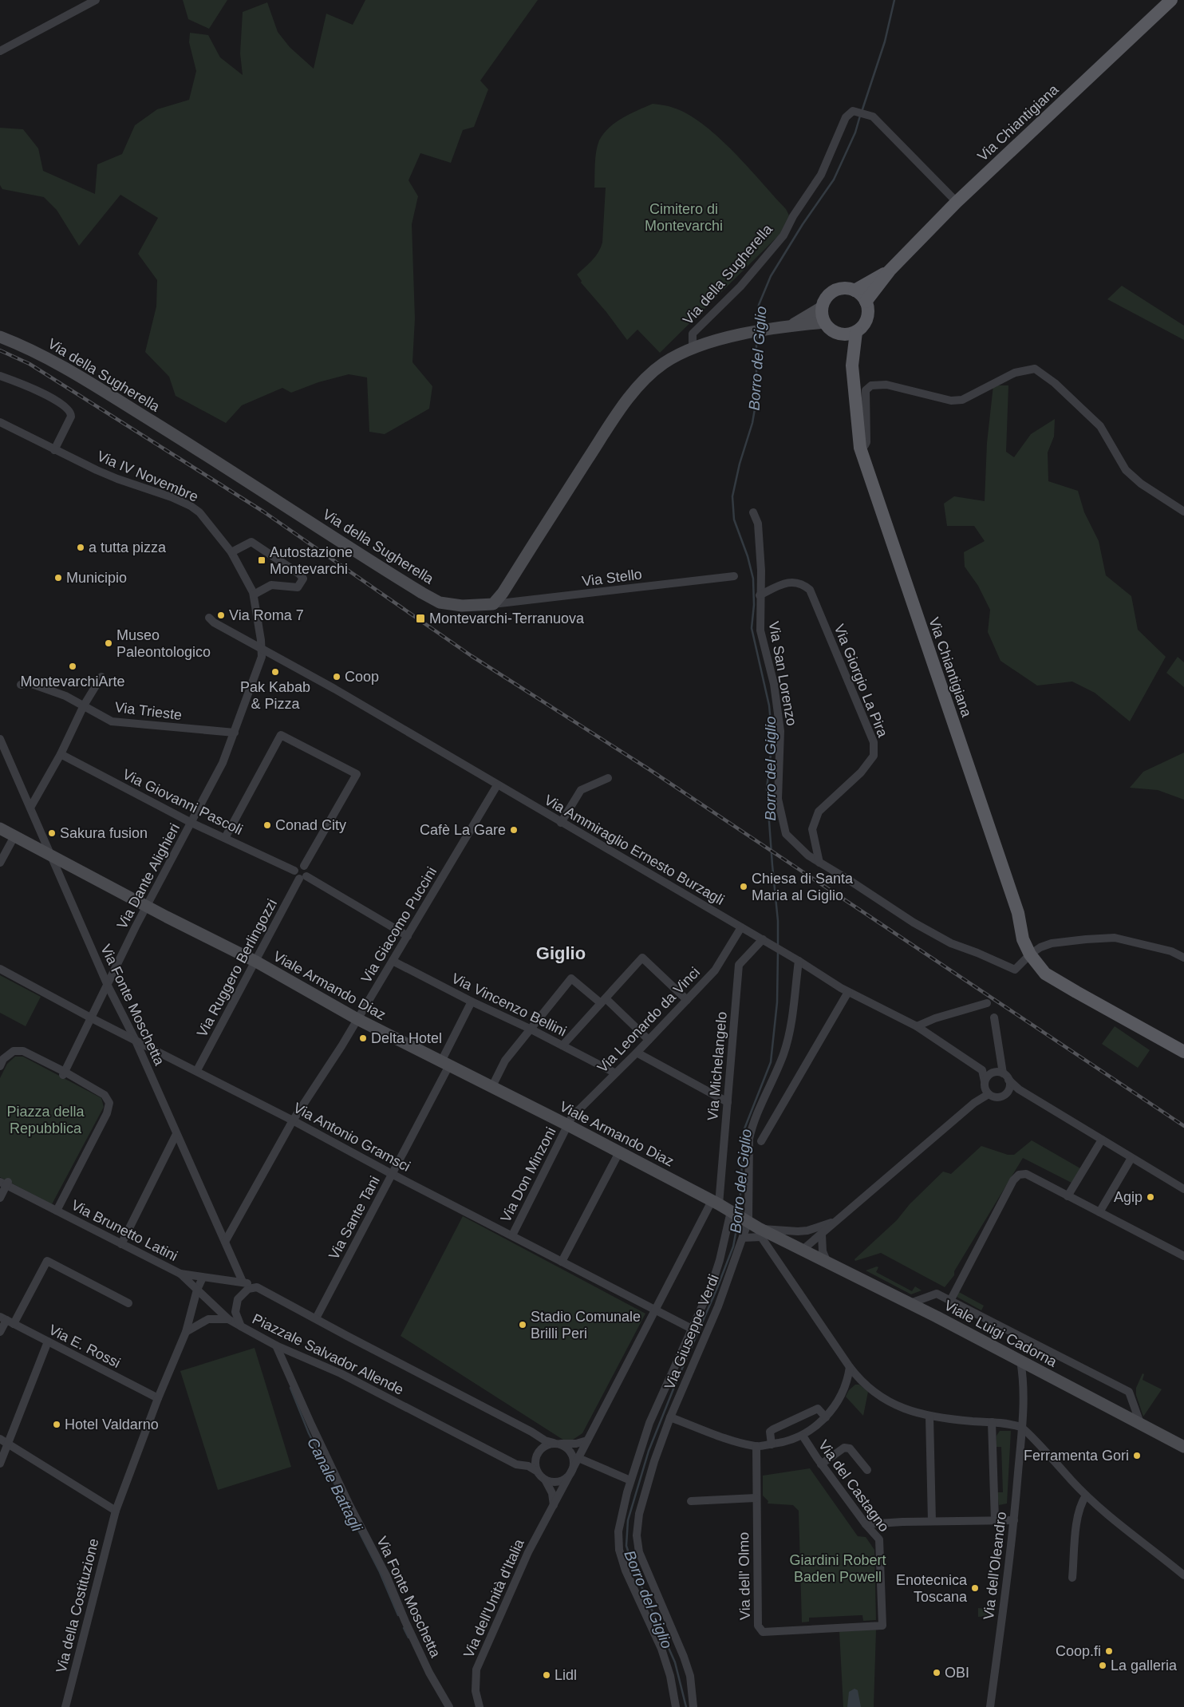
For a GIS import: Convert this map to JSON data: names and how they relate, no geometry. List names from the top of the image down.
{
  "streets": {
    "main road": ["Via Chiantigiana"],
    "street": [
      "Via della Sugherella",
      "Via IV Novembre",
      "Via Stello",
      "Via San Lorenzo",
      "Via Giorgio La Pira",
      "Via Trieste",
      "Via Giovanni Pascoli",
      "Via Ammiraglio Ernesto Burzagli",
      "Via Dante Alighieri",
      "Via Giacomo Puccini",
      "Via Ruggero Berlingozzi",
      "Viale Armando Diaz",
      "Via Fonte Moschetta",
      "Via Vincenzo Bellini",
      "Via Leonardo da Vinci",
      "Via Michelangelo",
      "Via Antonio Gramsci",
      "Via Don Minzoni",
      "Via Sante Tani",
      "Via Brunetto Latini",
      "Via Giuseppe Verdi",
      "Viale Luigi Cadorna",
      "Via E. Rossi",
      "Piazzale Salvador Allende",
      "Via del Castagno",
      "Via dell'Oleandro",
      "Via dell' Olmo",
      "Via dell'Unità d'Italia",
      "Via della Costituzione"
    ]
  },
  "crossings": [
    ["Via Chiantigiana", "Via della Sugherella"],
    ["Via Chiantigiana", "Via San Lorenzo"],
    ["Via della Sugherella", "Via Stello"],
    ["Via IV Novembre", "Via Ammiraglio Ernesto Burzagli"],
    ["Via IV Novembre", "Via Dante Alighieri"],
    ["Via San Lorenzo", "Via Giorgio La Pira"],
    ["Via Trieste", "Via Dante Alighieri"],
    ["Via Giovanni Pascoli", "Via Dante Alighieri"],
    ["Via Giovanni Pascoli", "Via Ruggero Berlingozzi"],
    ["Via Ammiraglio Ernesto Burzagli", "Via Dante Alighieri"],
    ["Via Ammiraglio Ernesto Burzagli", "Via Giacomo Puccini"],
    ["Via Ammiraglio Ernesto Burzagli", "Via Leonardo da Vinci"],
    ["Via Ammiraglio Ernesto Burzagli", "Via Michelangelo"],
    ["Via Ammiraglio Ernesto Burzagli", "Via Giuseppe Verdi"],
    ["Via Dante Alighieri", "Viale Armando Diaz"],
    ["Via Dante Alighieri", "Via Fonte Moschetta"],
    ["Via Dante Alighieri", "Via Antonio Gramsci"],
    ["Via Giacomo Puccini", "Viale Armando Diaz"],
    ["Via Giacomo Puccini", "Via Fonte Moschetta"],
    ["Via Giacomo Puccini", "Via Vincenzo Bellini"],
    ["Via Giacomo Puccini", "Via Antonio Gramsci"],
    ["Via Ruggero Berlingozzi", "Viale Armando Diaz"],
    ["Via Ruggero Berlingozzi", "Via Antonio Gramsci"],
    ["Viale Armando Diaz", "Via Fonte Moschetta"],
    ["Viale Armando Diaz", "Via Leonardo da Vinci"],
    ["Viale Armando Diaz", "Via Michelangelo"],
    ["Viale Armando Diaz", "Via Don Minzoni"],
    ["Viale Armando Diaz", "Via Sante Tani"],
    ["Viale Armando Diaz", "Via Giuseppe Verdi"],
    ["Viale Armando Diaz", "Viale Luigi Cadorna"],
    ["Viale Armando Diaz", "Via dell'Unità d'Italia"],
    ["Via Fonte Moschetta", "Via Antonio Gramsci"],
    ["Via Fonte Moschetta", "Piazzale Salvador Allende"],
    ["Via Vincenzo Bellini", "Via Leonardo da Vinci"],
    ["Via Vincenzo Bellini", "Via Sante Tani"],
    ["Via Leonardo da Vinci", "Via Don Minzoni"],
    ["Via Michelangelo", "Via dell'Unità d'Italia"],
    ["Via Antonio Gramsci", "Via Don Minzoni"],
    ["Via Antonio Gramsci", "Via Sante Tani"],
    ["Via Antonio Gramsci", "Via dell'Unità d'Italia"],
    ["Via Sante Tani", "Piazzale Salvador Allende"],
    ["Viale Luigi Cadorna", "Via dell'Oleandro"],
    ["Via E. Rossi", "Via della Costituzione"],
    ["Piazzale Salvador Allende", "Via dell'Unità d'Italia"],
    ["Via del Castagno", "Via dell' Olmo"]
  ],
  "districts": ["Giglio"],
  "water": ["Borro del Giglio", "Canale Battagli"],
  "parks": ["Cimitero di Montevarchi", "Piazza della Repubblica", "Giardini Robert Baden Powell"],
  "places": {
    "other": [
      "a tutta pizza",
      "Municipio",
      "Via Roma 7",
      "Museo Paleontologico",
      "MontevarchiArte",
      "Pak Kabab & Pizza",
      "Coop",
      "Conad City",
      "Cafè La Gare",
      "Sakura fusion",
      "Chiesa di Santa Maria al Giglio",
      "Delta Hotel",
      "Agip",
      "Stadio Comunale Brilli Peri",
      "Hotel Valdarno",
      "Ferramenta Gori",
      "Enotecnica Toscana",
      "Coop.fi",
      "La galleria",
      "OBI",
      "Lidl"
    ],
    "transit": ["Autostazione Montevarchi", "Montevarchi-Terranuova"]
  }
}
